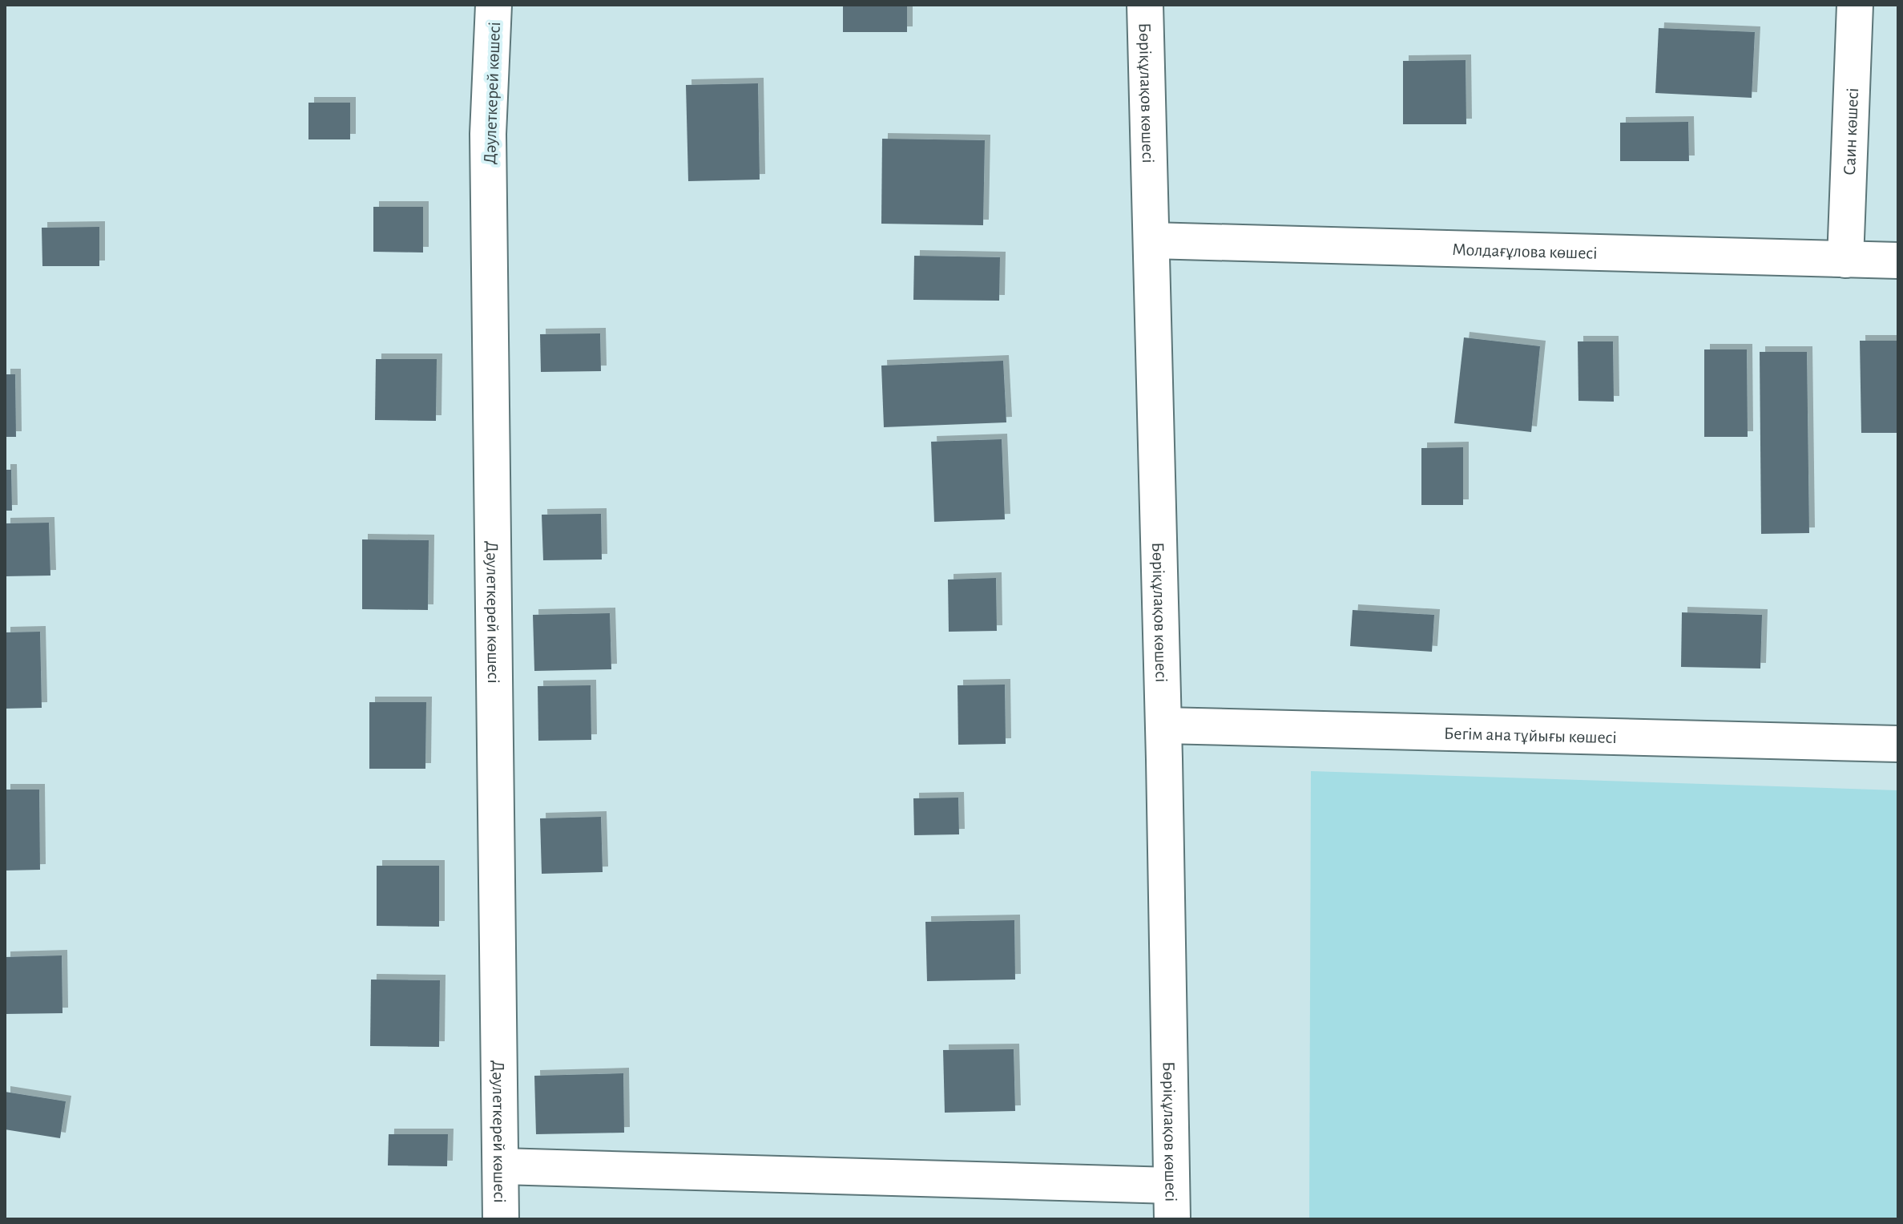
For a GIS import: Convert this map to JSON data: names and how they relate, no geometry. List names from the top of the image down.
{
  "streets": {
    "street": [
      "Дәулеткерей көшесі",
      "Бөріқұлақов көшесі",
      "Саин көшесі",
      "Молдағұлова көшесі",
      "Бегім ана тұйығы көшесі"
    ]
  },
  "crossings": [
    ["Бөріқұлақов көшесі", "Молдағұлова көшесі"],
    ["Бөріқұлақов көшесі", "Бегім ана тұйығы көшесі"],
    ["Саин көшесі", "Молдағұлова көшесі"]
  ]
}
